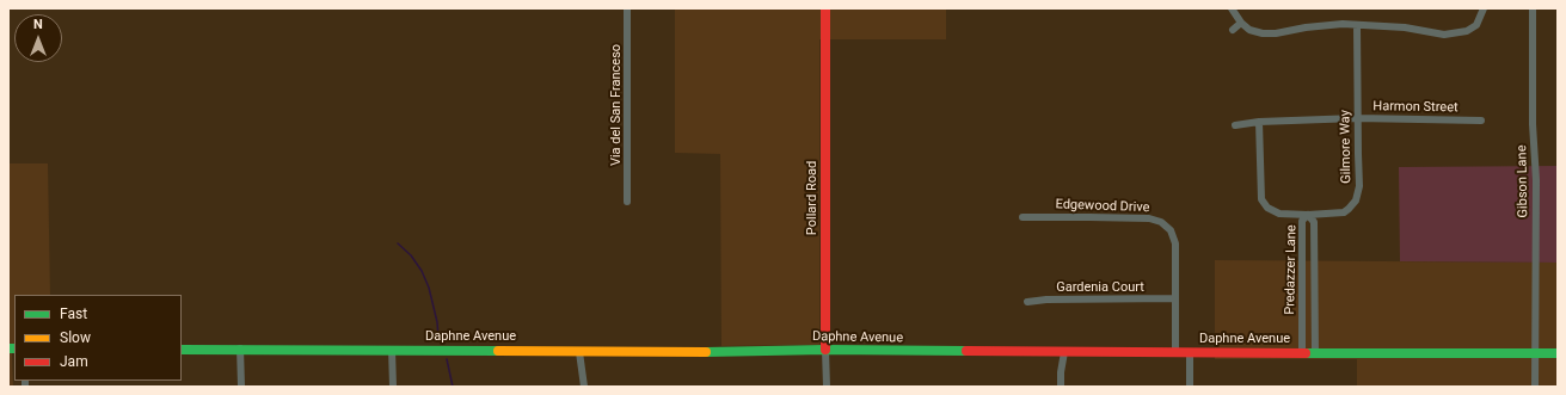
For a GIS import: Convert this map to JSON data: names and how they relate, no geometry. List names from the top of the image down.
{
  "streets": {
    "street": [
      "Via del San Franceso",
      "Harmon Street",
      "Gilmore Way",
      "Gibson Lane",
      "Pollard Road",
      "Edgewood Drive",
      "Predazzer Lane",
      "Gardenia Court",
      "Daphne Avenue"
    ]
  },
  "crossings": [
    ["Harmon Street", "Gilmore Way"],
    ["Gilmore Way", "Predazzer Lane"],
    ["Gibson Lane", "Daphne Avenue"],
    ["Pollard Road", "Daphne Avenue"],
    ["Edgewood Drive", "Gardenia Court"],
    ["Edgewood Drive", "Daphne Avenue"],
    ["Predazzer Lane", "Daphne Avenue"]
  ],
  "legend": ["Fast", "Slow", "Jam"],
  "north": "top"
}
